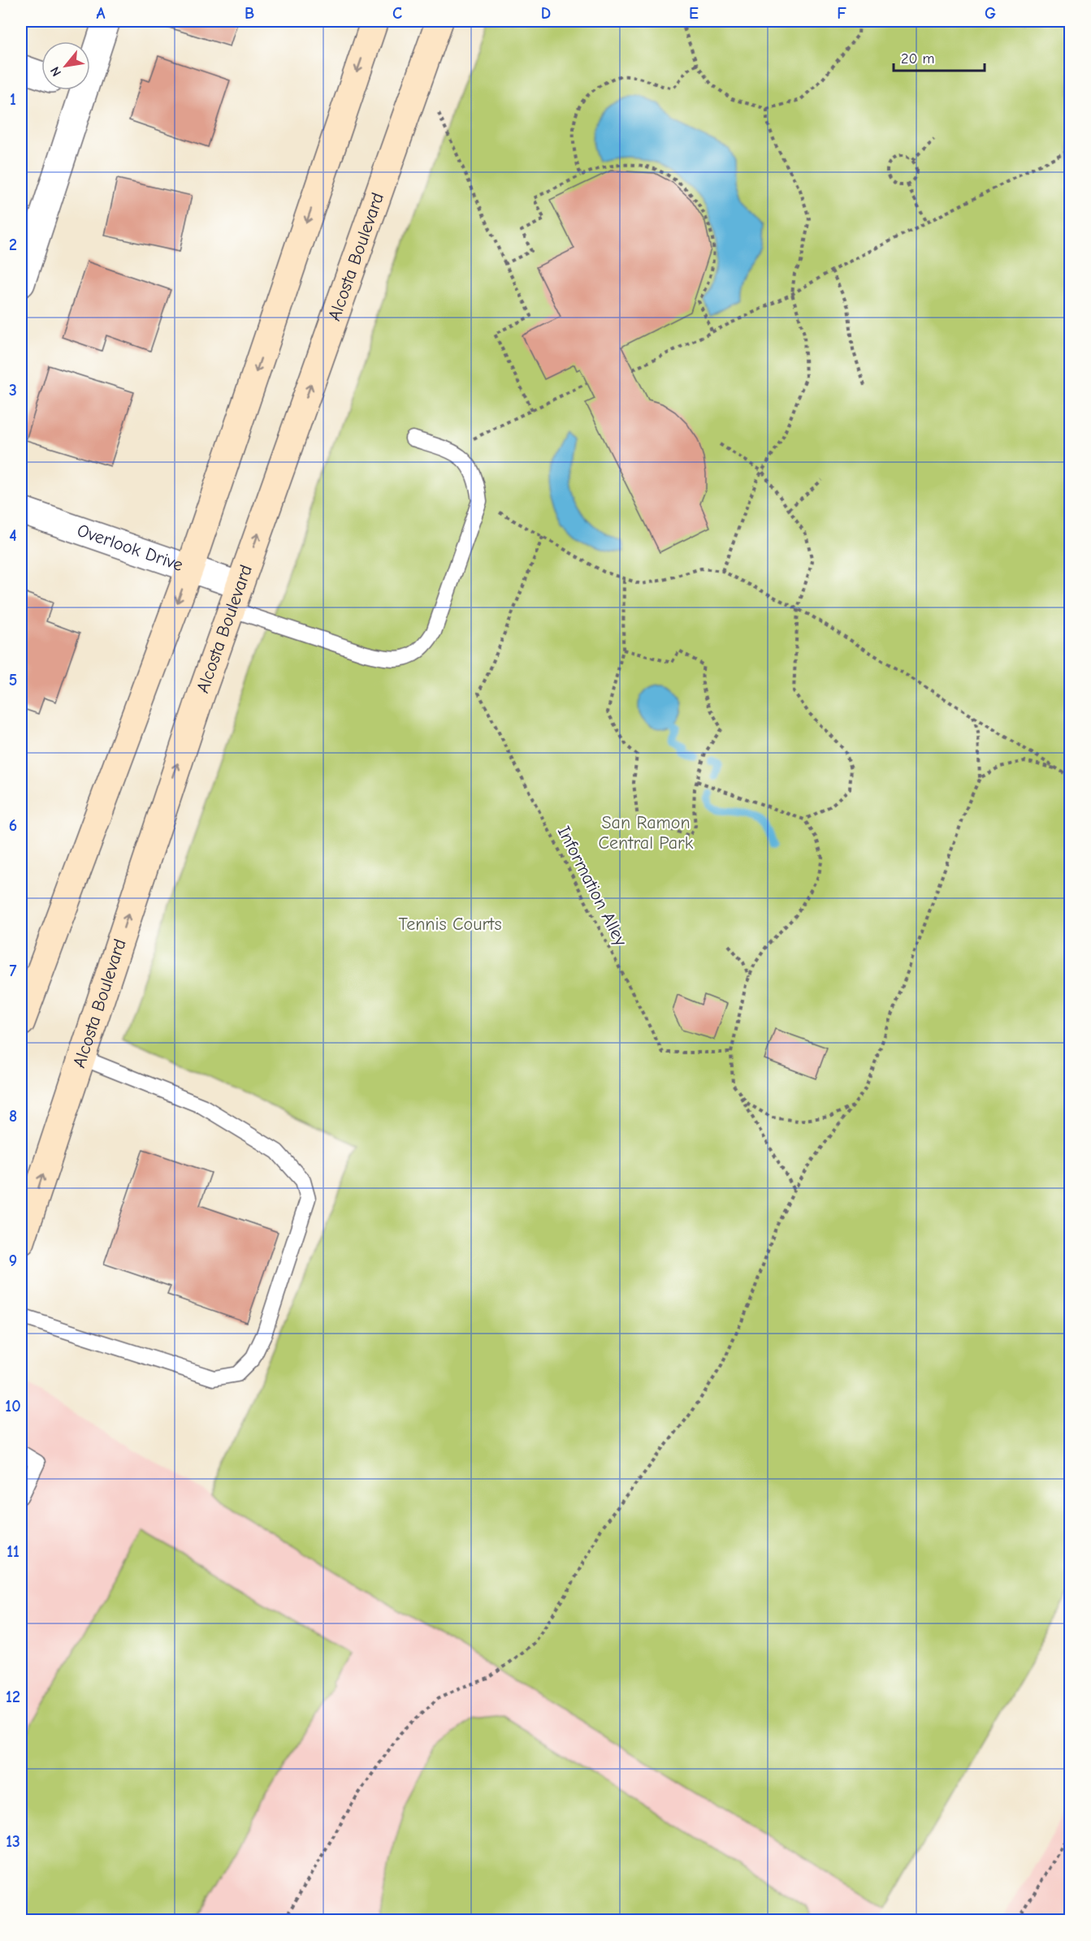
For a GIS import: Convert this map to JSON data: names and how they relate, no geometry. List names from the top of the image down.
{
  "streets": {
    "main road": ["Alcosta Boulevard"],
    "street": ["Overlook Drive"],
    "path": ["Information Alley"]
  },
  "crossings": [
    ["Alcosta Boulevard", "Overlook Drive"]
  ],
  "parks": ["San Ramon Central Park", "Tennis Courts"],
  "scale_bar": "20 m",
  "north": "bottom left",
  "grid": {
    "columns": [
      "A",
      "B",
      "C",
      "D",
      "E",
      "F",
      "G"
    ],
    "rows": [
      "1",
      "2",
      "3",
      "4",
      "5",
      "6",
      "7",
      "8",
      "9",
      "10",
      "11",
      "12",
      "13"
    ]
  }
}
